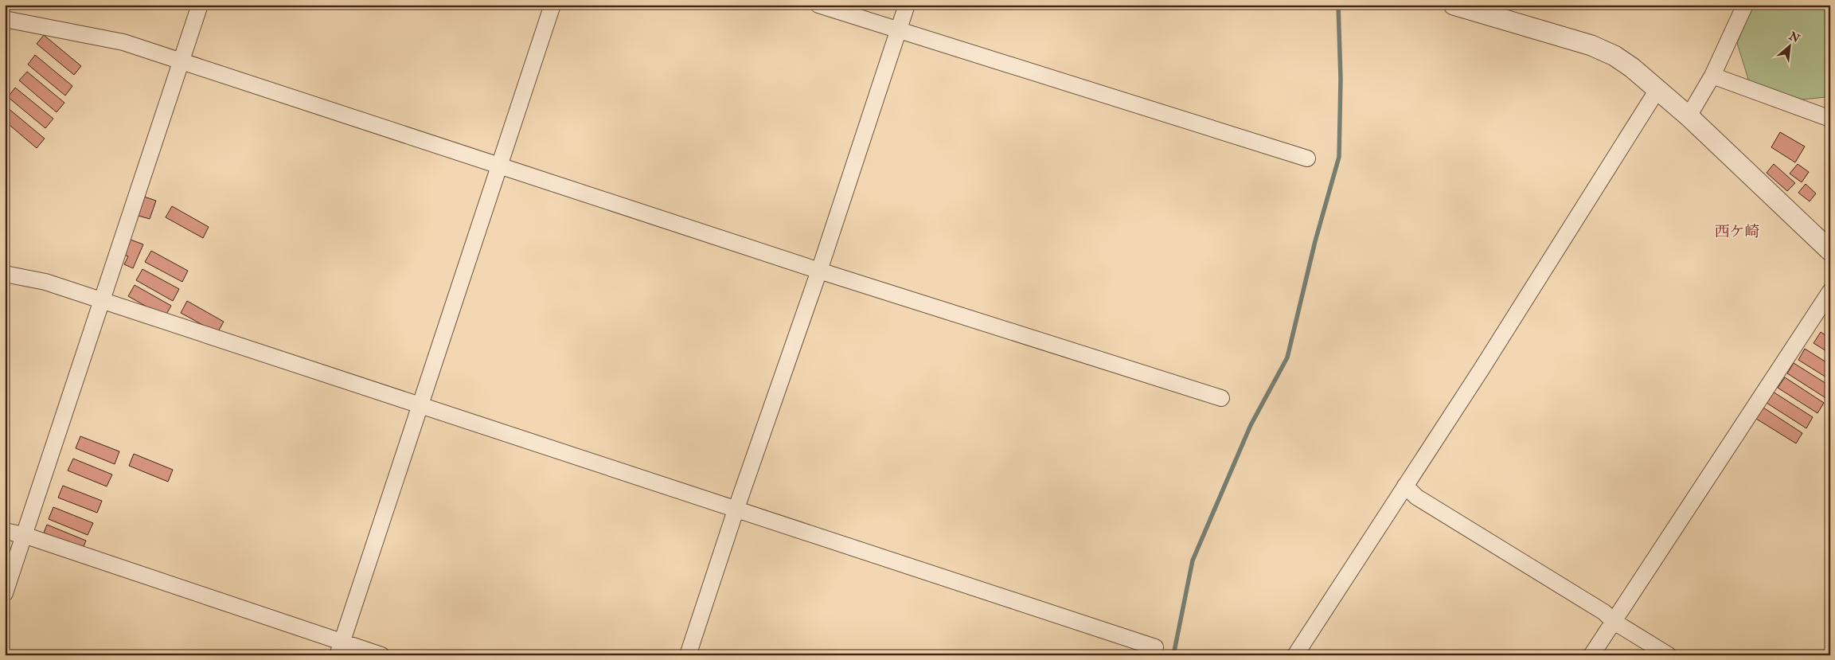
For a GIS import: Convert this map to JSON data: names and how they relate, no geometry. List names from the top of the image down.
{
  "districts": ["西ケ崎"],
  "north": "top right"
}
